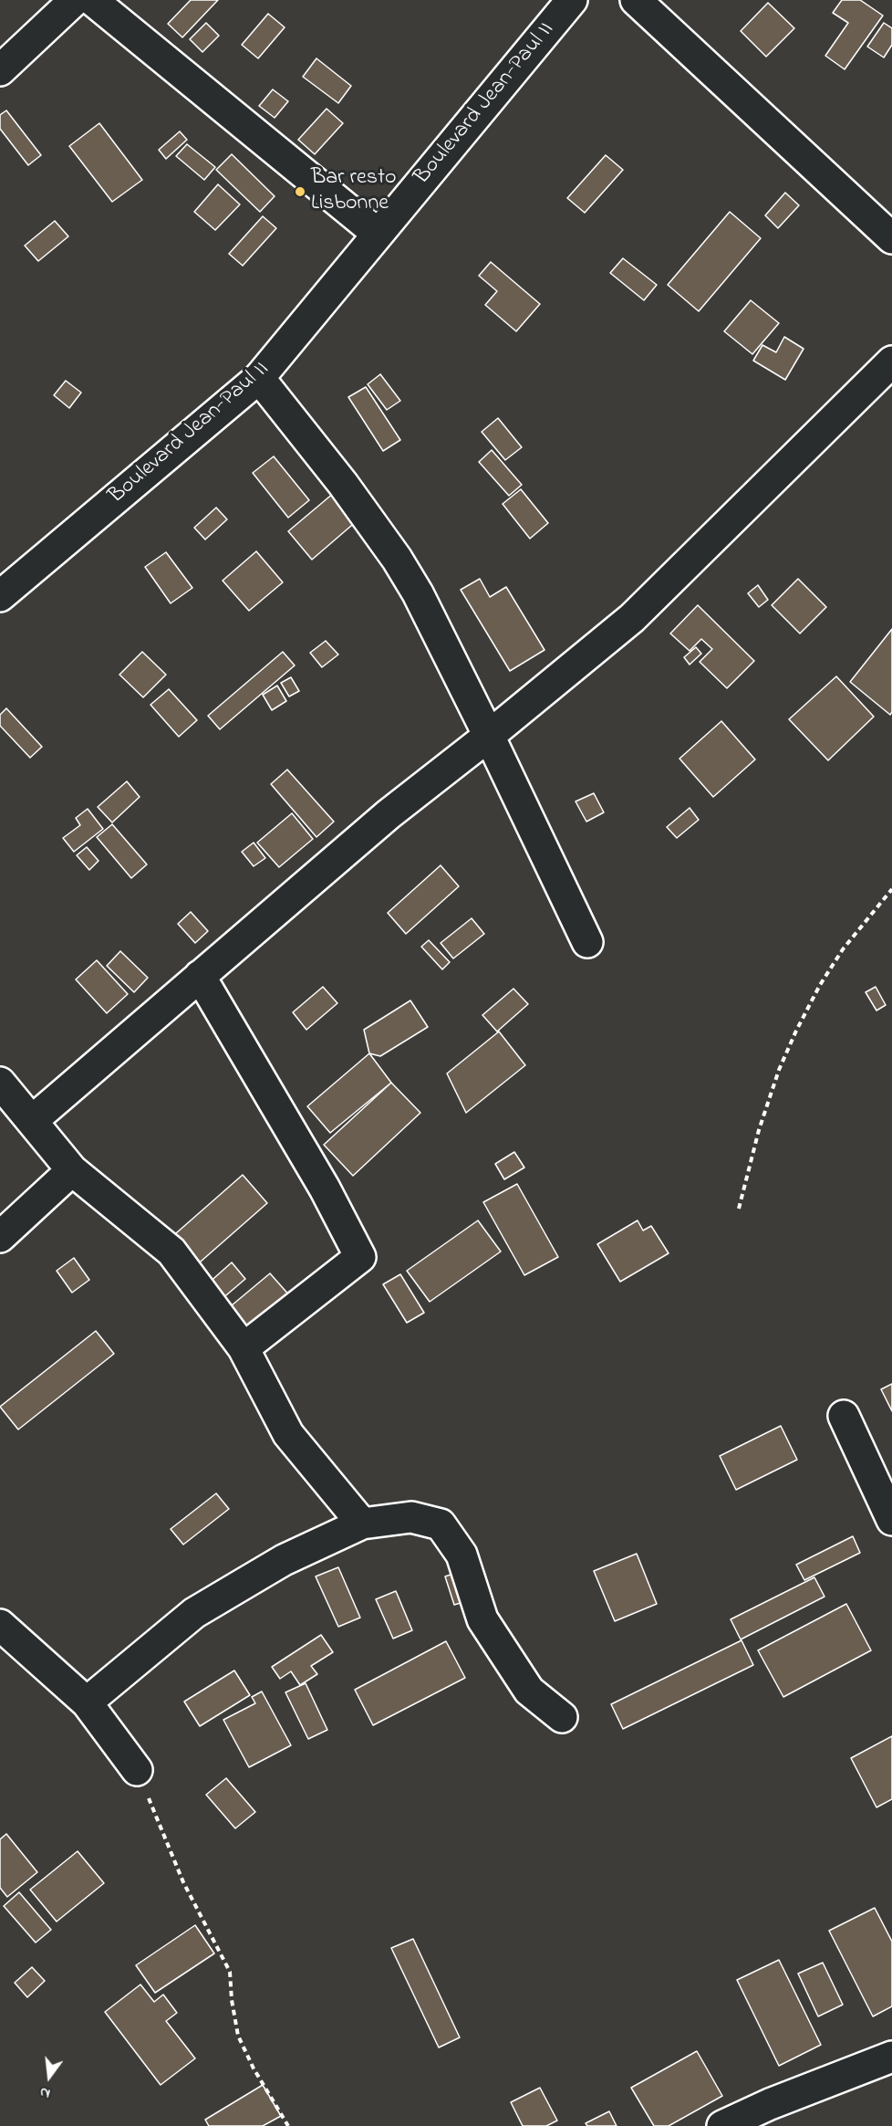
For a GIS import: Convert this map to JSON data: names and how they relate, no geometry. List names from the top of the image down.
{
  "streets": {
    "street": ["Boulevard Jean-Paul II"]
  },
  "places": ["Bar resto Lisbonne"],
  "north": "bottom"
}
